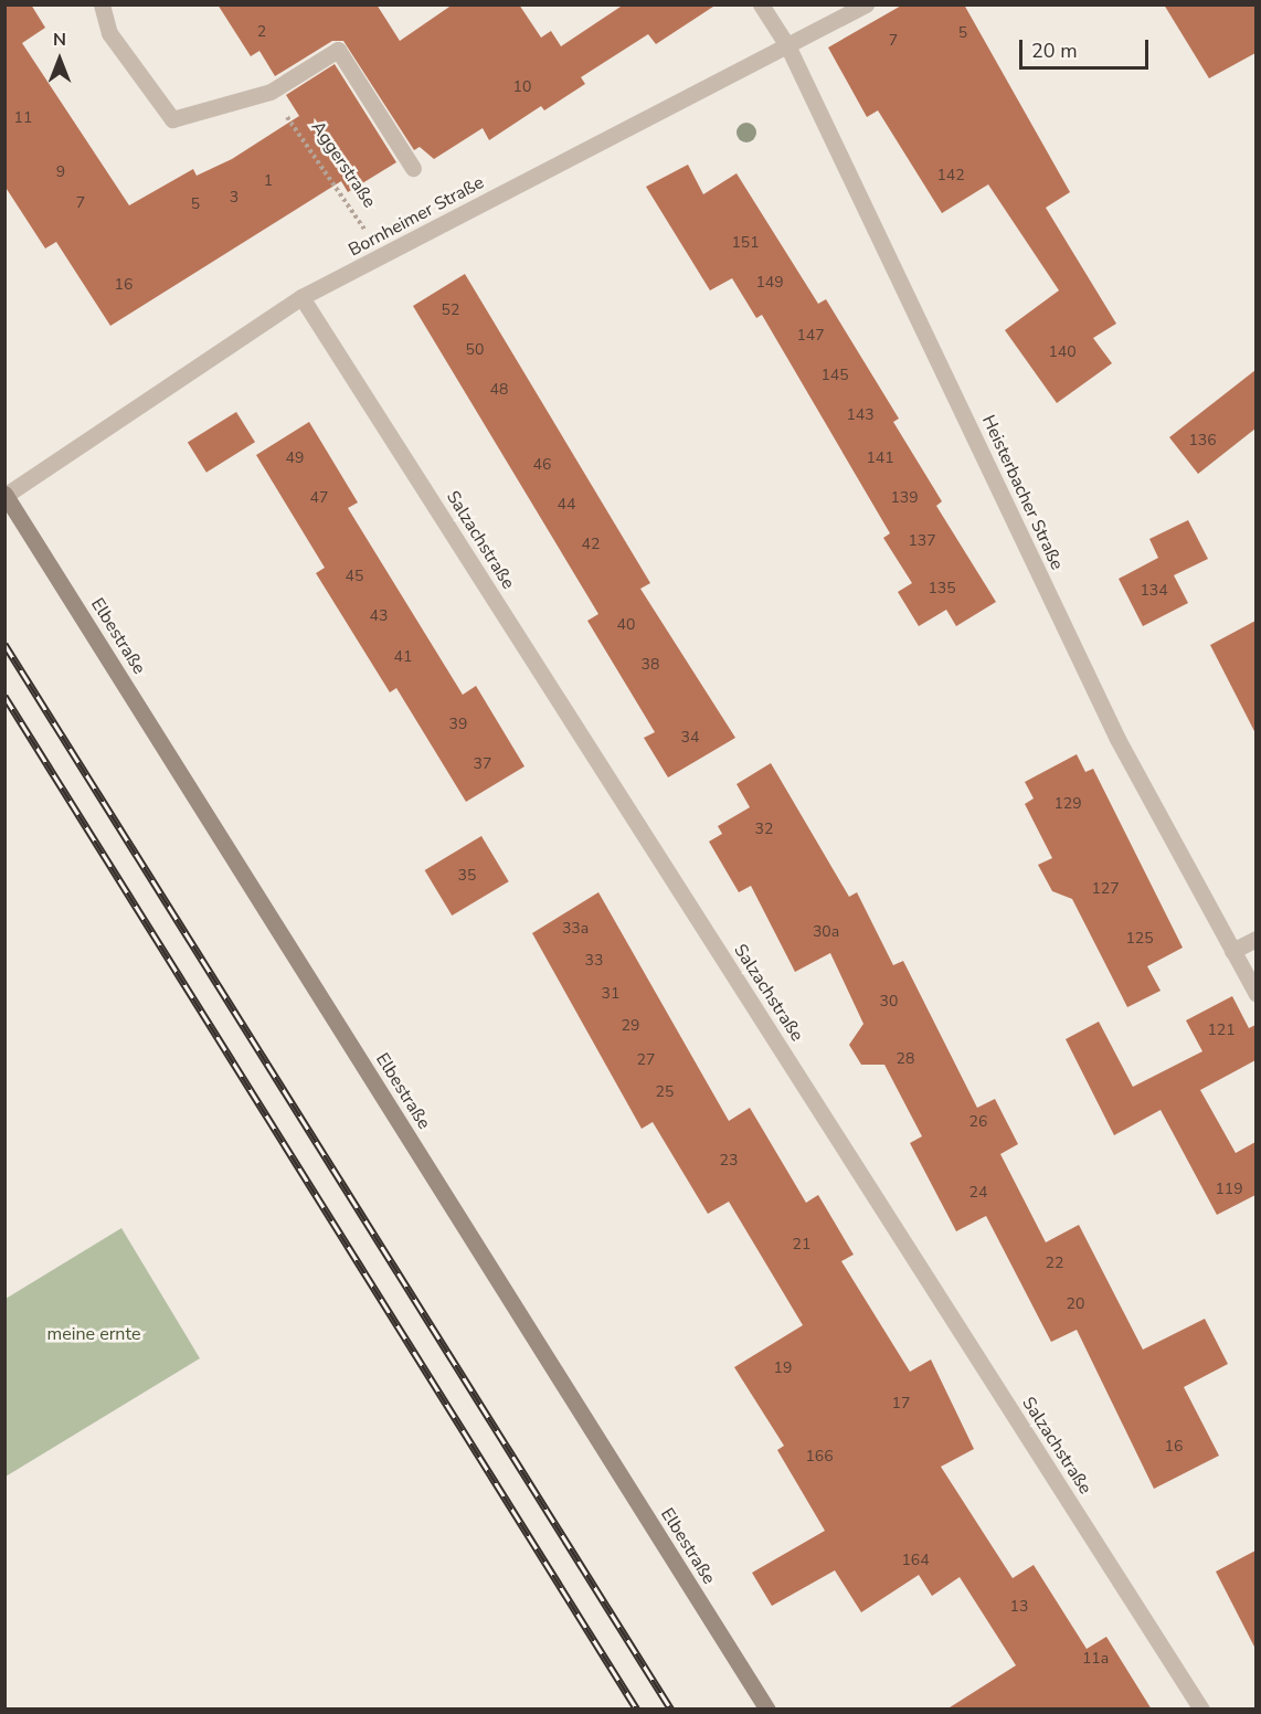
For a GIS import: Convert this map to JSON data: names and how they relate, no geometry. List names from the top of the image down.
{
  "streets": {
    "main road": ["Elbestraße"],
    "street": ["Bornheimer Straße", "Heisterbacher Straße", "Salzachstraße"],
    "path": ["Aggerstraße"]
  },
  "crossings": [
    ["Aggerstraße", "Bornheimer Straße"],
    ["Bornheimer Straße", "Heisterbacher Straße"],
    ["Bornheimer Straße", "Salzachstraße"],
    ["Bornheimer Straße", "Elbestraße"]
  ],
  "parks": ["meine ernte"],
  "house_numbers": [
    "2",
    "5",
    "7",
    "10",
    "11",
    "9",
    "142",
    "1",
    "3",
    "7",
    "5",
    "151",
    "149",
    "16",
    "52",
    "147",
    "50",
    "140",
    "145",
    "48",
    "143",
    "136",
    "49",
    "141",
    "46",
    "47",
    "139",
    "44",
    "137",
    "42",
    "45",
    "135",
    "134",
    "43",
    "40",
    "41",
    "38",
    "39",
    "34",
    "37",
    "129",
    "32",
    "35",
    "127",
    "33a",
    "30a",
    "125",
    "33",
    "31",
    "30",
    "29",
    "121",
    "28",
    "27",
    "25",
    "26",
    "23",
    "119",
    "24",
    "21",
    "22",
    "20",
    "19",
    "17",
    "16",
    "166",
    "164",
    "13",
    "11a"
  ],
  "scale_bar": "20 m",
  "north": "top"
}
